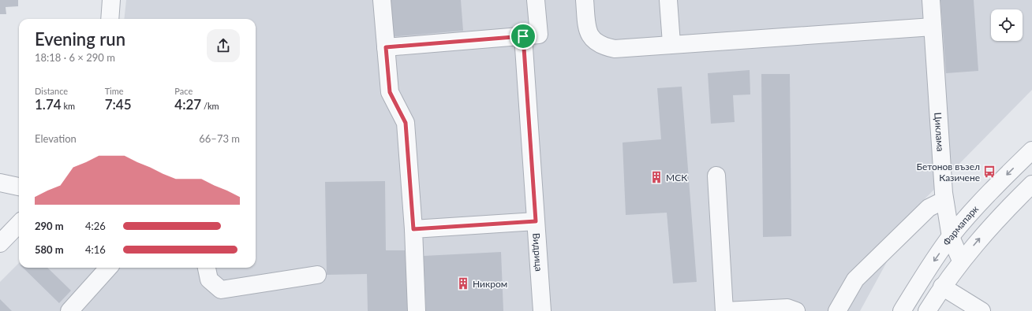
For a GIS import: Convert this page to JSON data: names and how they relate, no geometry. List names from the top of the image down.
{
  "streets": {
    "street": ["Циклама", "Фармапарк", "Видрица"]
  },
  "crossings": [
    ["Циклама", "Фармапарк"]
  ],
  "places": {
    "bus stop": ["Бетонов възел Казичене"],
    "building": ["МСК", "Никром"]
  },
  "page": {
    "heading": ["Evening run", "18:18 · 6 × 290 m"],
    "stats": [
      ["Distance", "1.74 km"],
      ["Time", "7:45"],
      ["Pace", "4:27 /km"]
    ],
    "chart": ["Elevation", "66–73 m"],
    "list": [
      {
        "name": "290 m",
        "note": "4:26"
      },
      {
        "name": "580 m",
        "note": "4:16"
      }
    ]
  }
}
